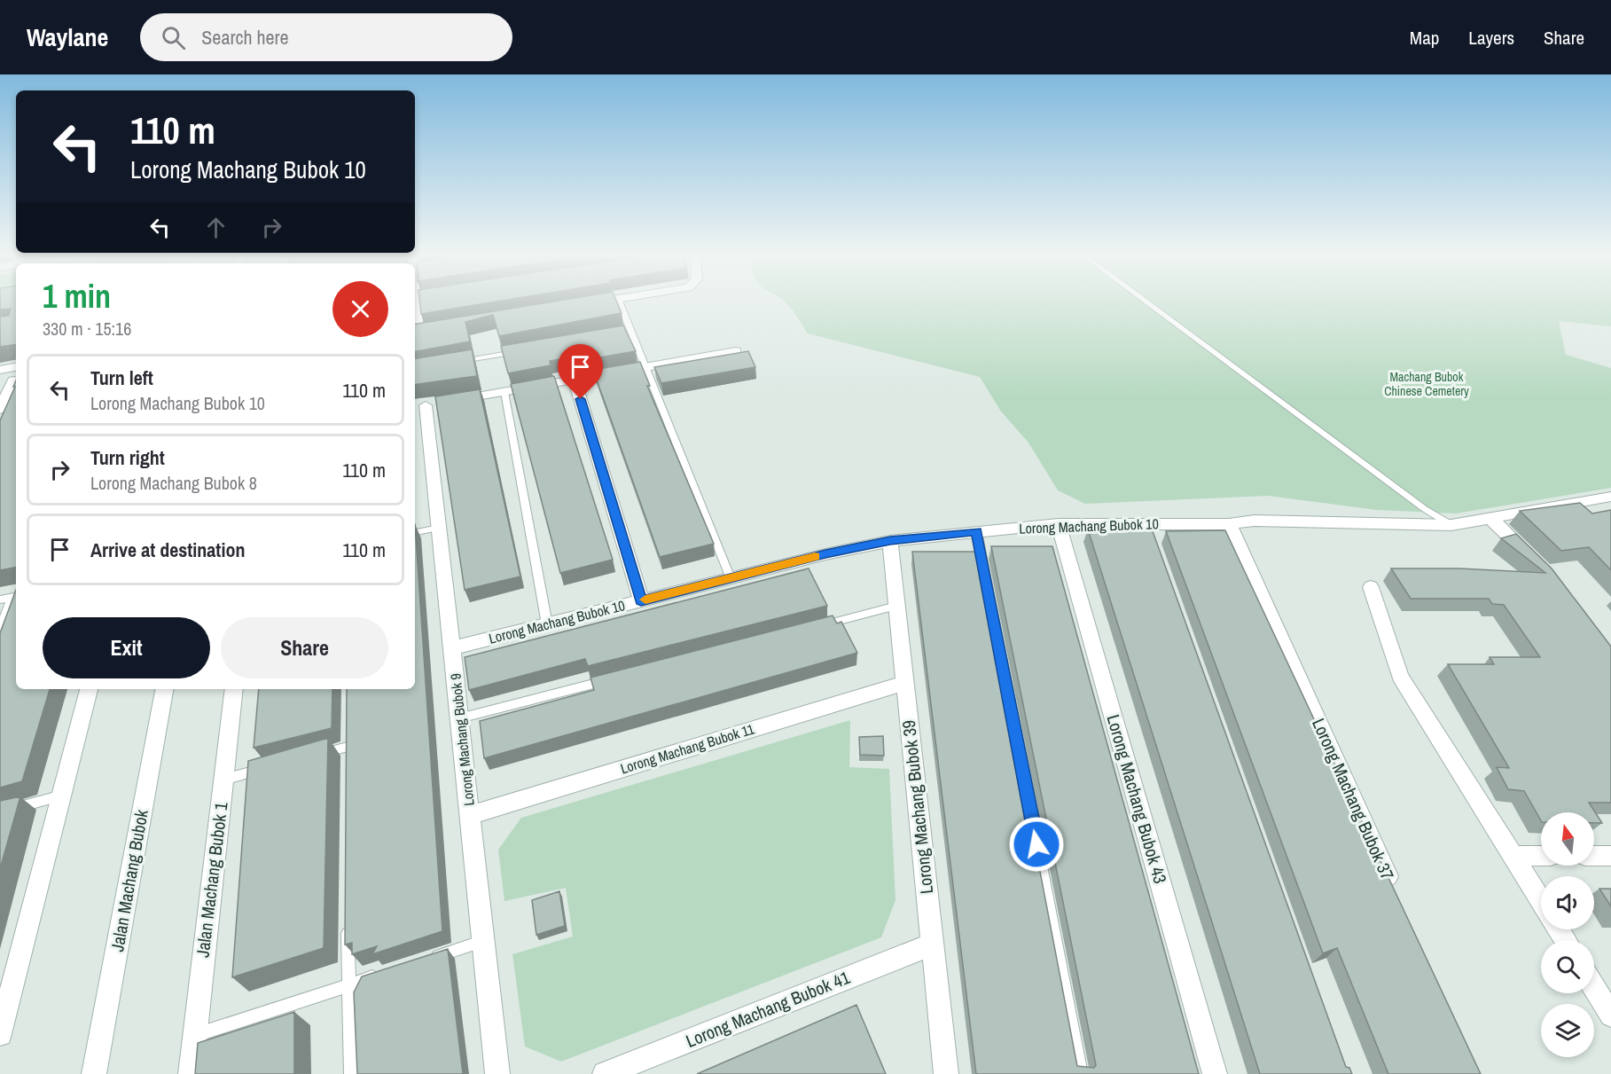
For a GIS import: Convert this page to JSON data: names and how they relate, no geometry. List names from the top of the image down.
{
  "streets": {
    "street": [
      "Lorong Machang Bubok 10",
      "Lorong Machang Bubok 9",
      "Lorong Machang Bubok 11",
      "Lorong Machang Bubok 43",
      "Lorong Machang Bubok 37",
      "Lorong Machang Bubok 39",
      "Jalan Machang Bubok 1",
      "Jalan Machang Bubok",
      "Lorong Machang Bubok 41"
    ]
  },
  "crossings": [
    ["Lorong Machang Bubok 10", "Lorong Machang Bubok 9"],
    ["Lorong Machang Bubok 10", "Lorong Machang Bubok 43"],
    ["Lorong Machang Bubok 10", "Lorong Machang Bubok 37"],
    ["Lorong Machang Bubok 10", "Lorong Machang Bubok 39"],
    ["Lorong Machang Bubok 9", "Lorong Machang Bubok 11"],
    ["Lorong Machang Bubok 11", "Lorong Machang Bubok 39"],
    ["Lorong Machang Bubok 39", "Lorong Machang Bubok 41"]
  ],
  "parks": ["Machang Bubok Chinese Cemetery"],
  "north": "top",
  "page": {
    "header": "Waylane",
    "search": "Search here",
    "nav": ["Map", "Layers", "Share"],
    "turn": ["110 m", "Lorong Machang Bubok 10"],
    "heading": ["1 min", "330 m · 15:16"],
    "list": [
      {
        "name": "Turn left",
        "note": "Lorong Machang Bubok 10",
        "value": "110 m"
      },
      {
        "name": "Turn right",
        "note": "Lorong Machang Bubok 8",
        "value": "110 m"
      },
      {
        "name": "Arrive at destination",
        "value": "110 m"
      }
    ],
    "buttons": ["Exit", "Share"]
  }
}
